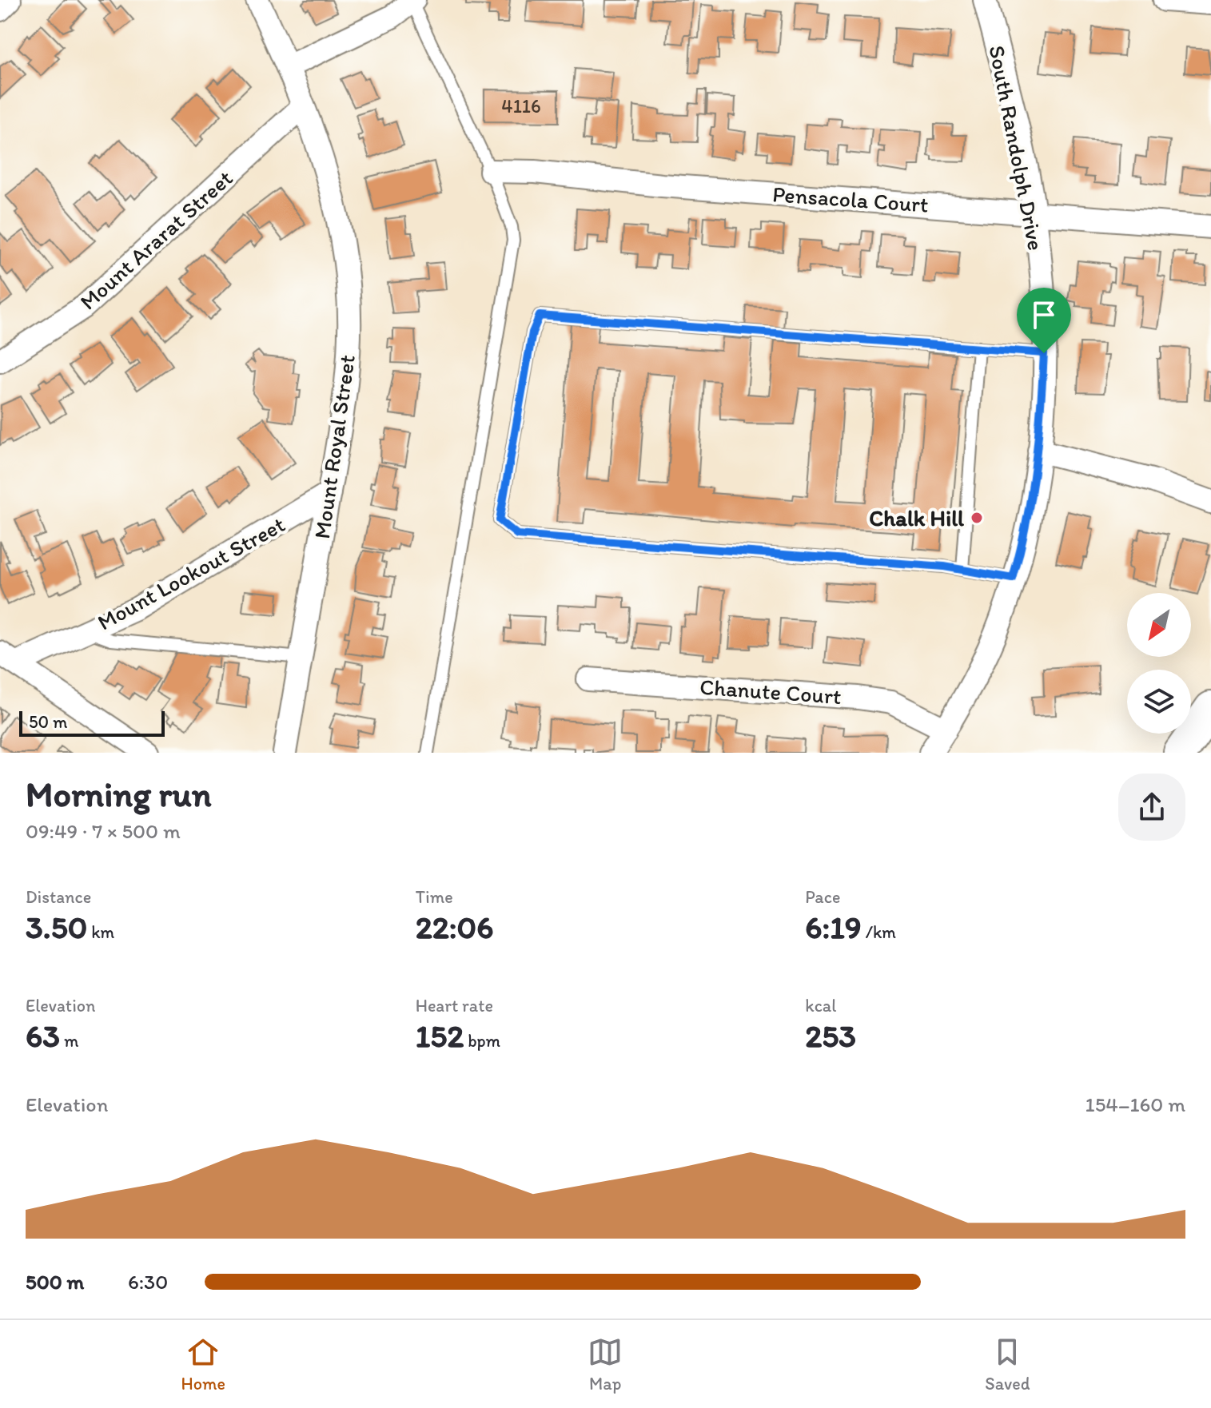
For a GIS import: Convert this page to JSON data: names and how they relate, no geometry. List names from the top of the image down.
{
  "streets": {
    "street": [
      "South Randolph Drive",
      "Pensacola Court",
      "Mount Ararat Street",
      "Mount Royal Street",
      "Mount Lookout Street",
      "Chanute Court"
    ]
  },
  "crossings": [
    ["South Randolph Drive", "Pensacola Court"],
    ["South Randolph Drive", "Chanute Court"],
    ["Mount Ararat Street", "Mount Royal Street"],
    ["Mount Royal Street", "Mount Lookout Street"]
  ],
  "places": ["Chalk Hill"],
  "house_numbers": ["4116"],
  "scale_bar": "50 m",
  "north": "bottom left",
  "page": {
    "scale": "50 m",
    "heading": ["Morning run", "09:49 · 7 × 500 m"],
    "stats": [
      ["Distance", "3.50 km"],
      ["Time", "22:06"],
      ["Pace", "6:19 /km"],
      ["Elevation", "63 m"],
      ["Heart rate", "152 bpm"],
      ["kcal", "253"]
    ],
    "chart": ["Elevation", "154–160 m"],
    "list": [
      {
        "name": "500 m",
        "note": "6:30"
      }
    ],
    "tabs": ["Home", "Map", "Saved"]
  }
}
